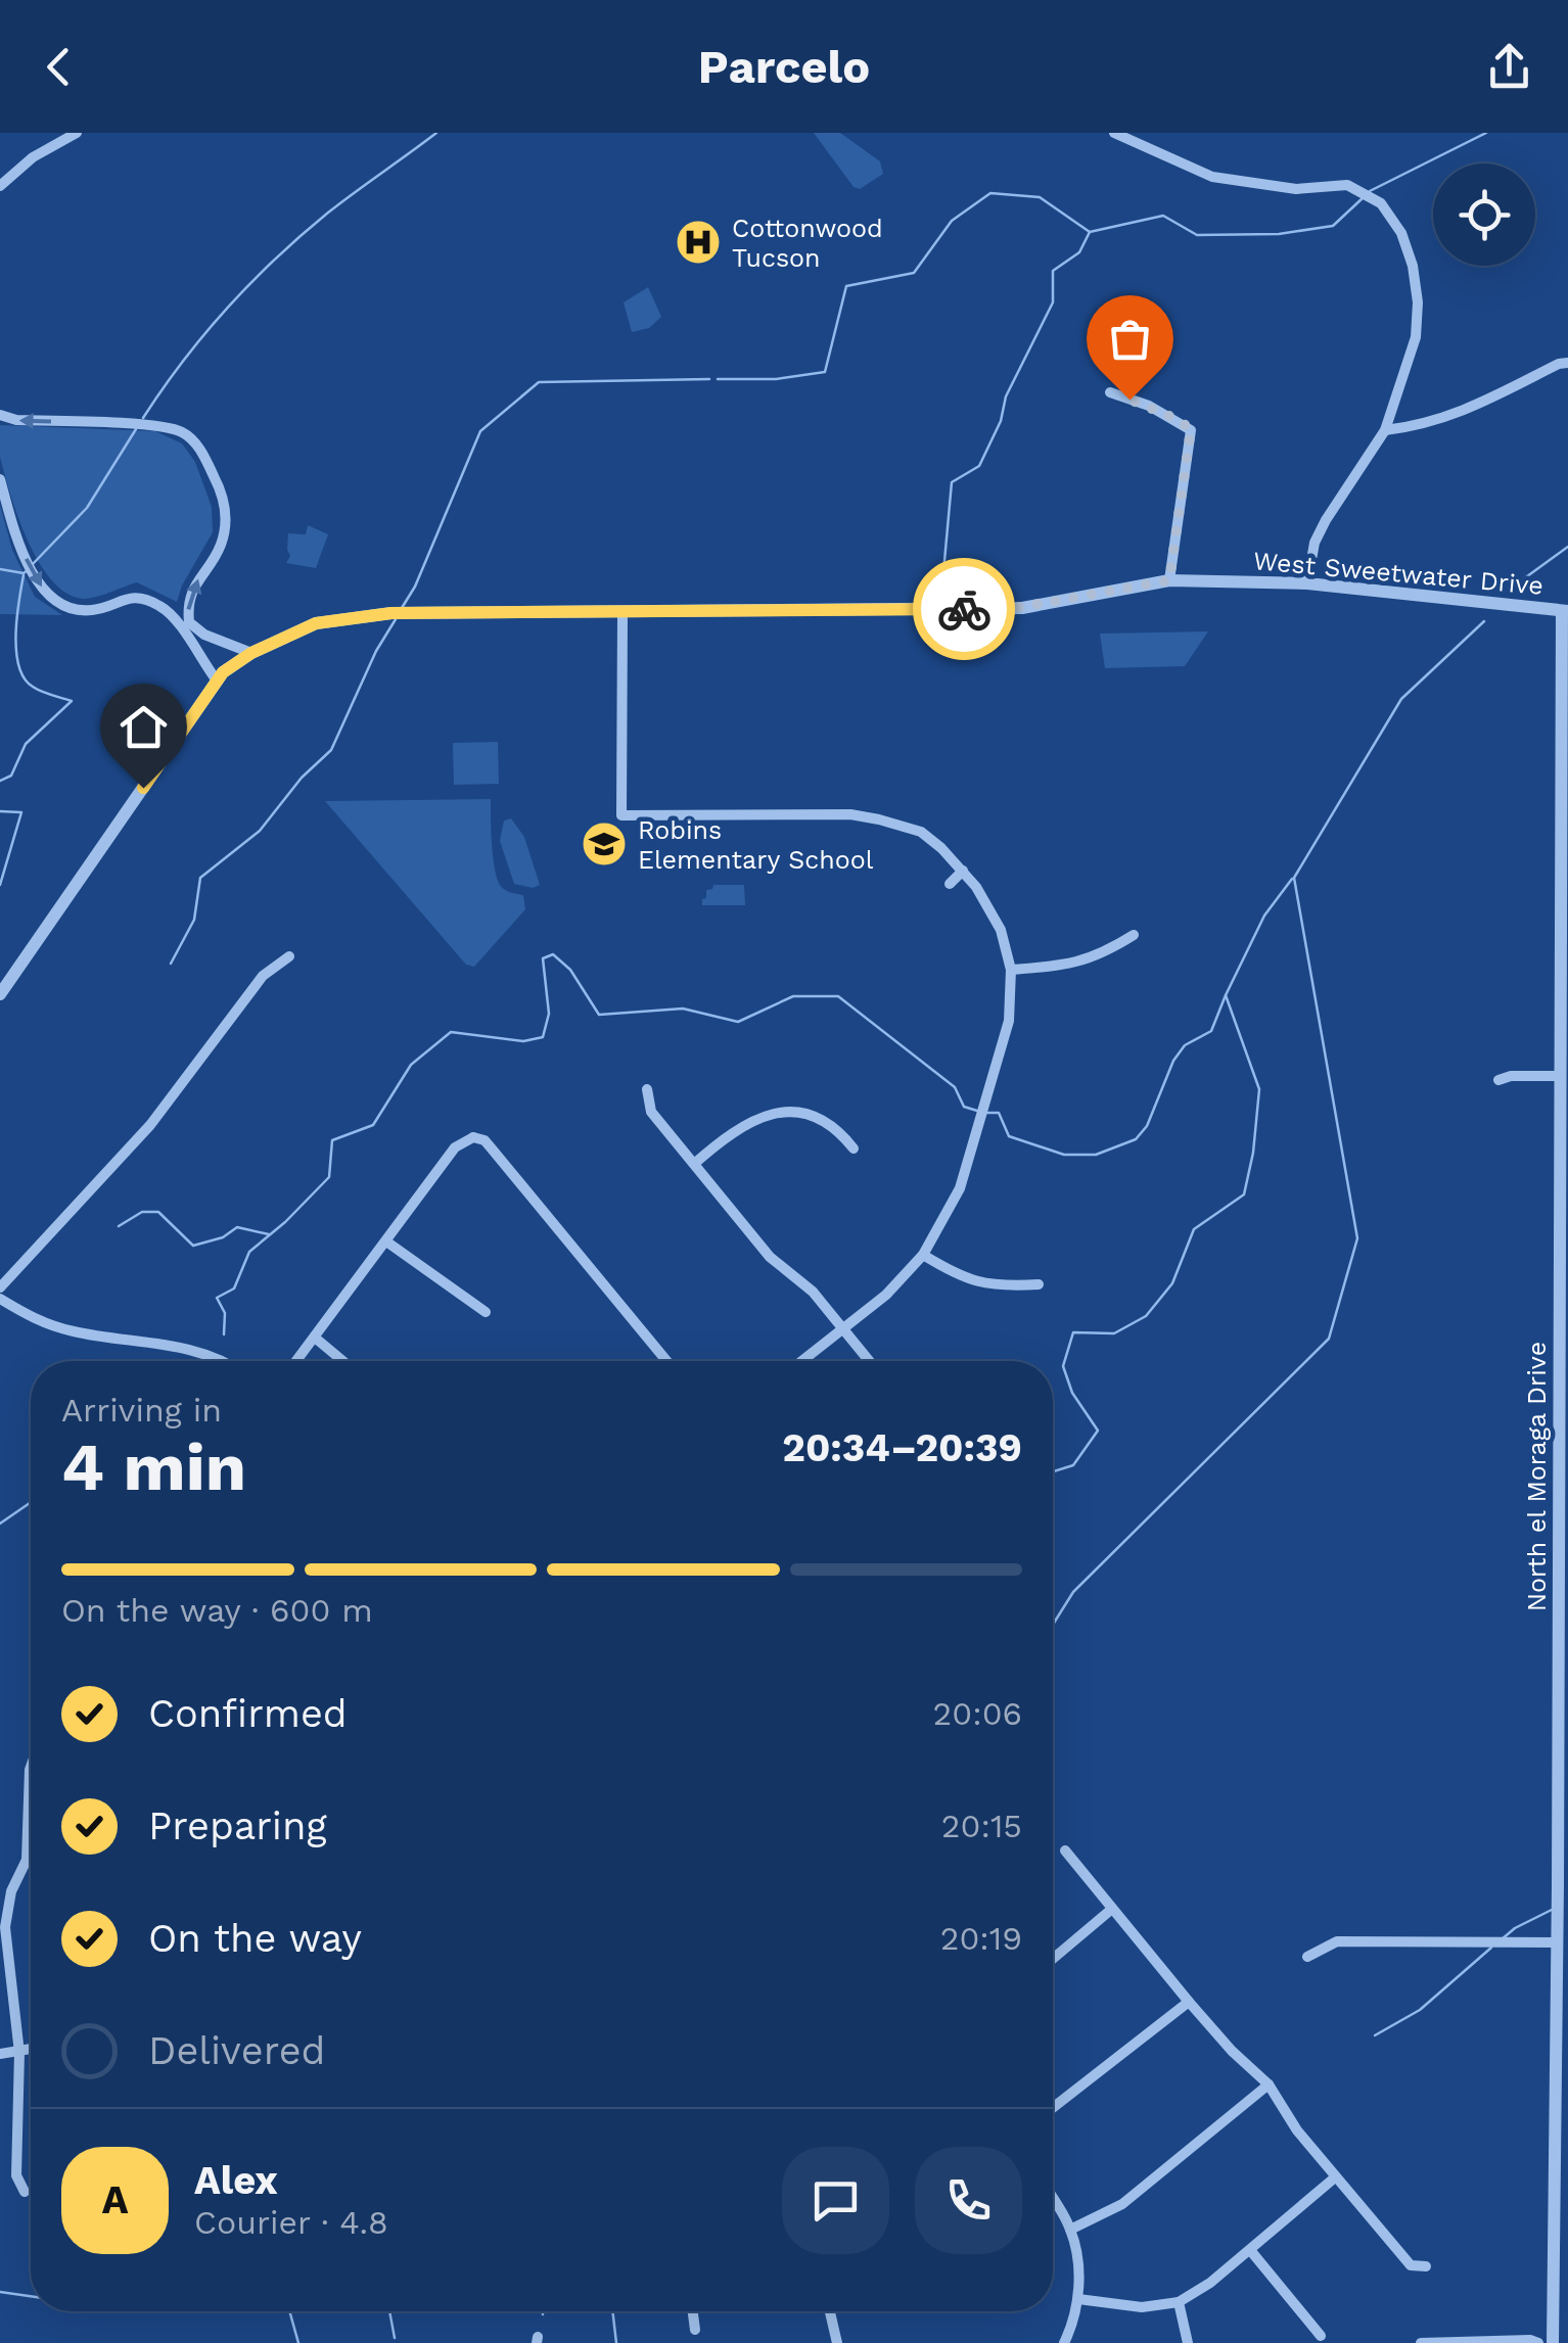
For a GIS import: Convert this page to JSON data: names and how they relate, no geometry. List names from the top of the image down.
{
  "streets": {
    "street": ["West Sweetwater Drive", "North el Moraga Drive"]
  },
  "crossings": [
    ["West Sweetwater Drive", "North el Moraga Drive"]
  ],
  "places": {
    "hospital": ["Cottonwood Tucson"],
    "school or university": ["Robins Elementary School"]
  },
  "page": {
    "header": "Parcelo",
    "heading": ["4 min", "Arriving in", "20:34–20:39"],
    "panel": ["Alex", "Courier · 4.8"],
    "bar": "On the way · 600 m",
    "list": [
      ["Confirmed", "20:06"],
      ["Preparing", "20:15"],
      ["On the way", "20:19"],
      "Delivered"
    ],
    "round": "A"
  }
}
